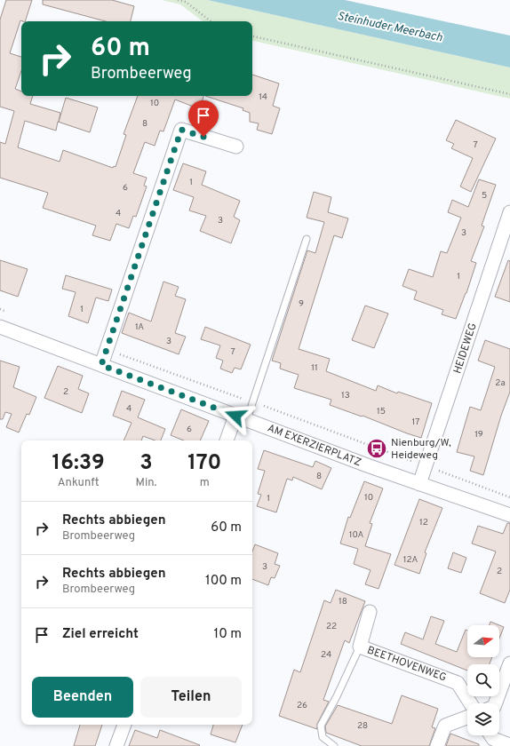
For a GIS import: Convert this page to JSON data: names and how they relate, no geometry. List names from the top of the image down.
{
  "streets": {
    "street": ["HEIDEWEG", "AM EXERZIERPLATZ", "BEETHOVENWEG"]
  },
  "crossings": [
    ["HEIDEWEG", "AM EXERZIERPLATZ"]
  ],
  "water": ["Steinhuder Meerbach"],
  "places": {
    "bus stop": ["Nienburg/W, Heideweg"]
  },
  "house_numbers": [
    "14",
    "10",
    "8",
    "7",
    "1",
    "6",
    "5",
    "4",
    "3",
    "3",
    "1",
    "9",
    "1",
    "1A",
    "3",
    "7",
    "11",
    "2a",
    "2",
    "13",
    "4",
    "15",
    "17",
    "6",
    "19",
    "8",
    "10",
    "1",
    "12",
    "10A",
    "12A",
    "3",
    "2",
    "18",
    "22",
    "24",
    "26",
    "28"
  ],
  "north": "right",
  "page": {
    "turn": ["60 m", "Brombeerweg"],
    "eta": [
      "16:39",
      "Ankunft",
      "3",
      "Min.",
      "170",
      "m"
    ],
    "list": [
      {
        "name": "Rechts abbiegen",
        "note": "Brombeerweg",
        "value": "60 m"
      },
      {
        "name": "Rechts abbiegen",
        "note": "Brombeerweg",
        "value": "100 m"
      },
      {
        "name": "Ziel erreicht",
        "value": "10 m"
      }
    ],
    "buttons": ["Beenden", "Teilen"]
  }
}
